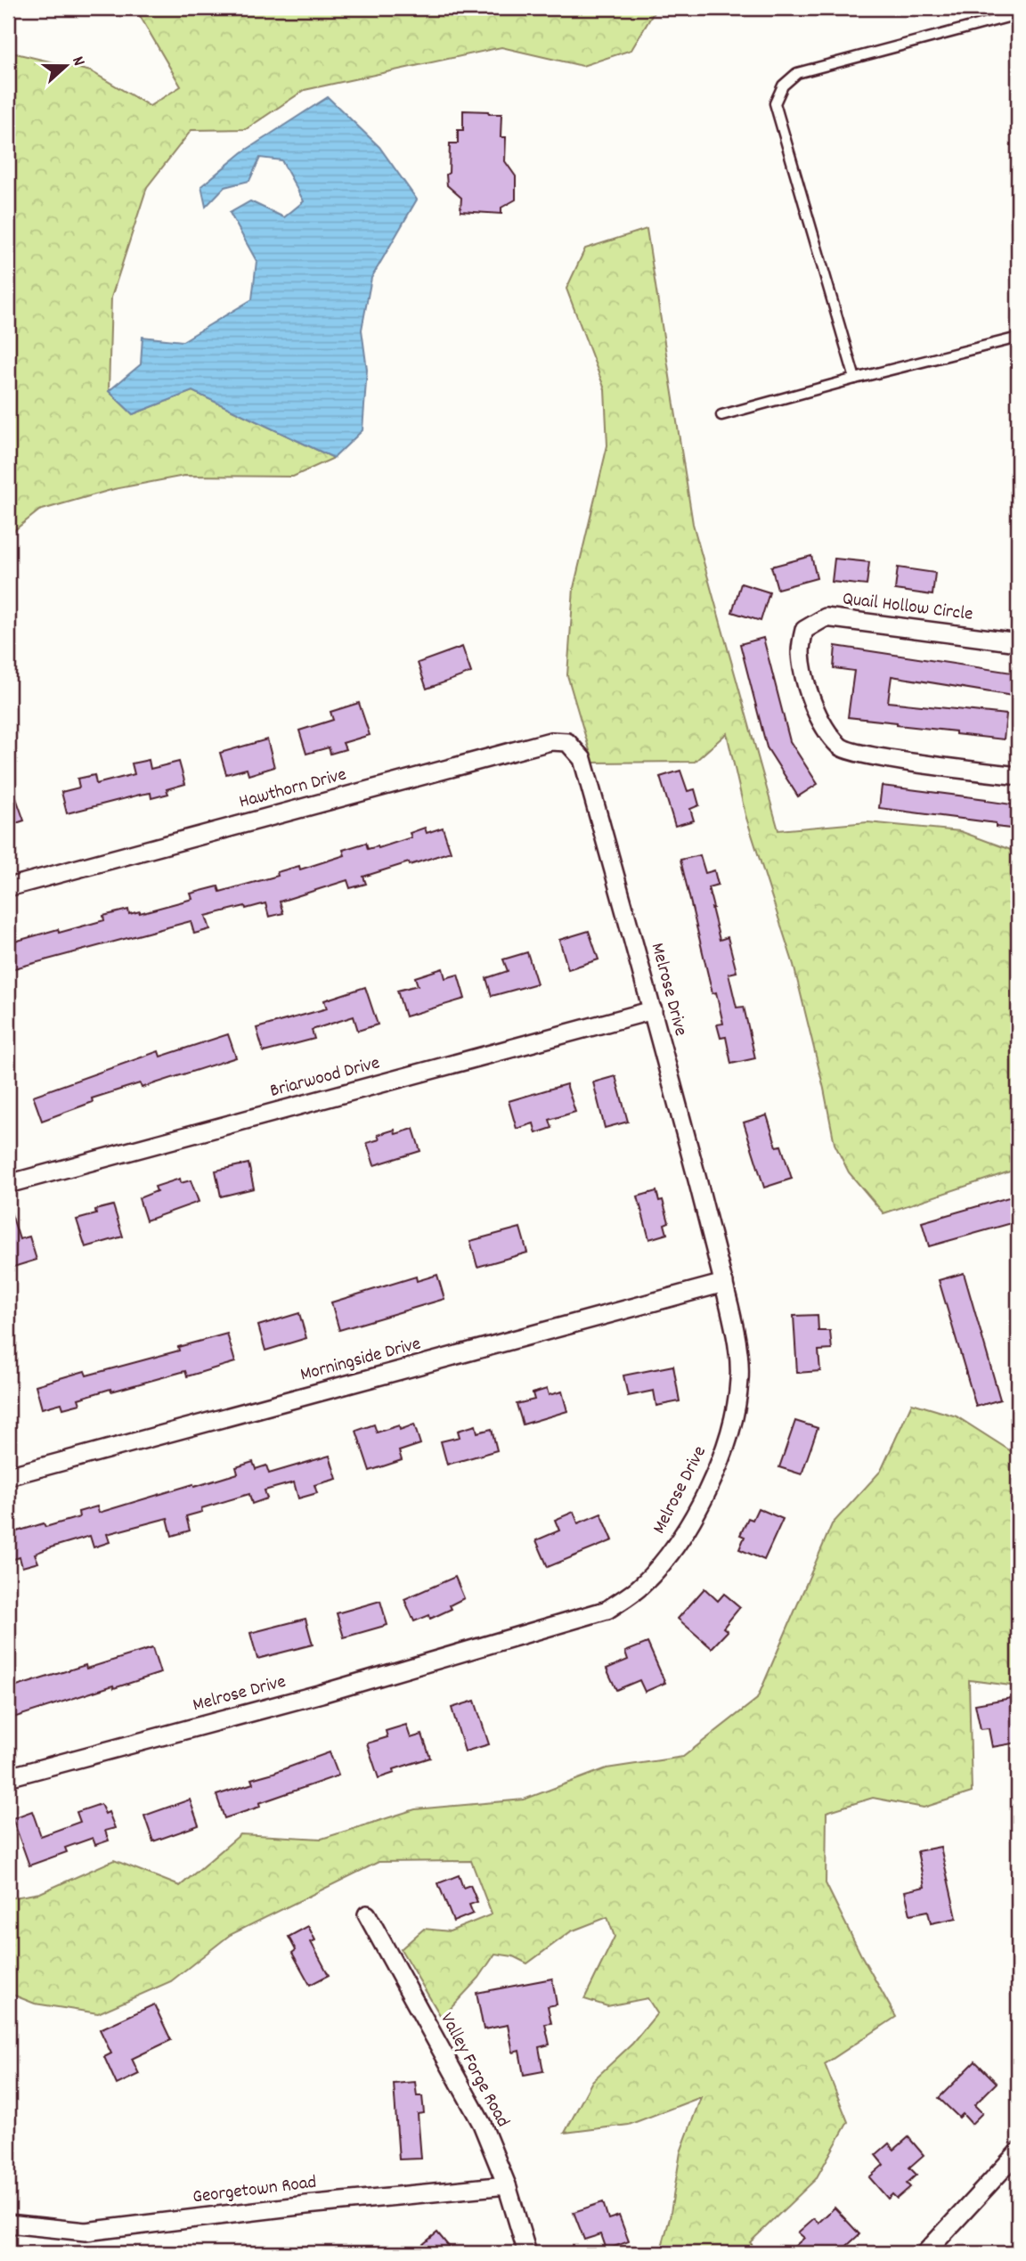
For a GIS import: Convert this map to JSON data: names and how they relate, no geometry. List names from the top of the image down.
{
  "streets": {
    "street": [
      "Quail Hollow Circle",
      "Hawthorn Drive",
      "Melrose Drive",
      "Briarwood Drive",
      "Morningside Drive",
      "Valley Forge Road",
      "Georgetown Road"
    ]
  },
  "crossings": [
    ["Hawthorn Drive", "Melrose Drive"],
    ["Melrose Drive", "Briarwood Drive"],
    ["Melrose Drive", "Morningside Drive"],
    ["Valley Forge Road", "Georgetown Road"]
  ],
  "north": "right"
}
